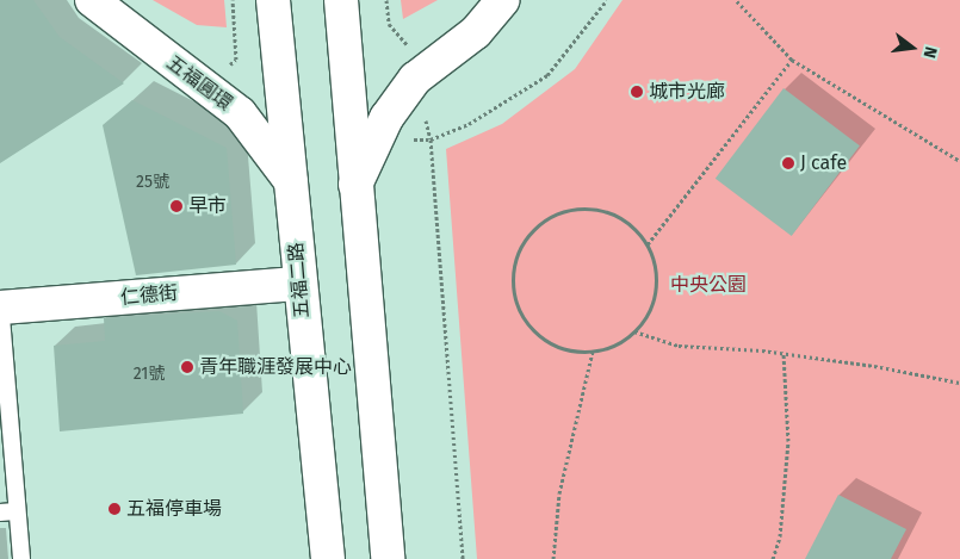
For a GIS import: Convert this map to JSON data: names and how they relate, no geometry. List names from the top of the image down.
{
  "streets": {
    "main road": ["五福圓環", "五福二路", "仁德街"]
  },
  "crossings": [
    ["五福圓環", "五福二路"],
    ["五福二路", "仁德街"]
  ],
  "parks": ["中央公園"],
  "places": [
    "城市光廊",
    "J cafe",
    "早市",
    "青年職涯發展中心",
    "五福停車場"
  ],
  "house_numbers": ["25號", "21號"],
  "north": "right"
}
